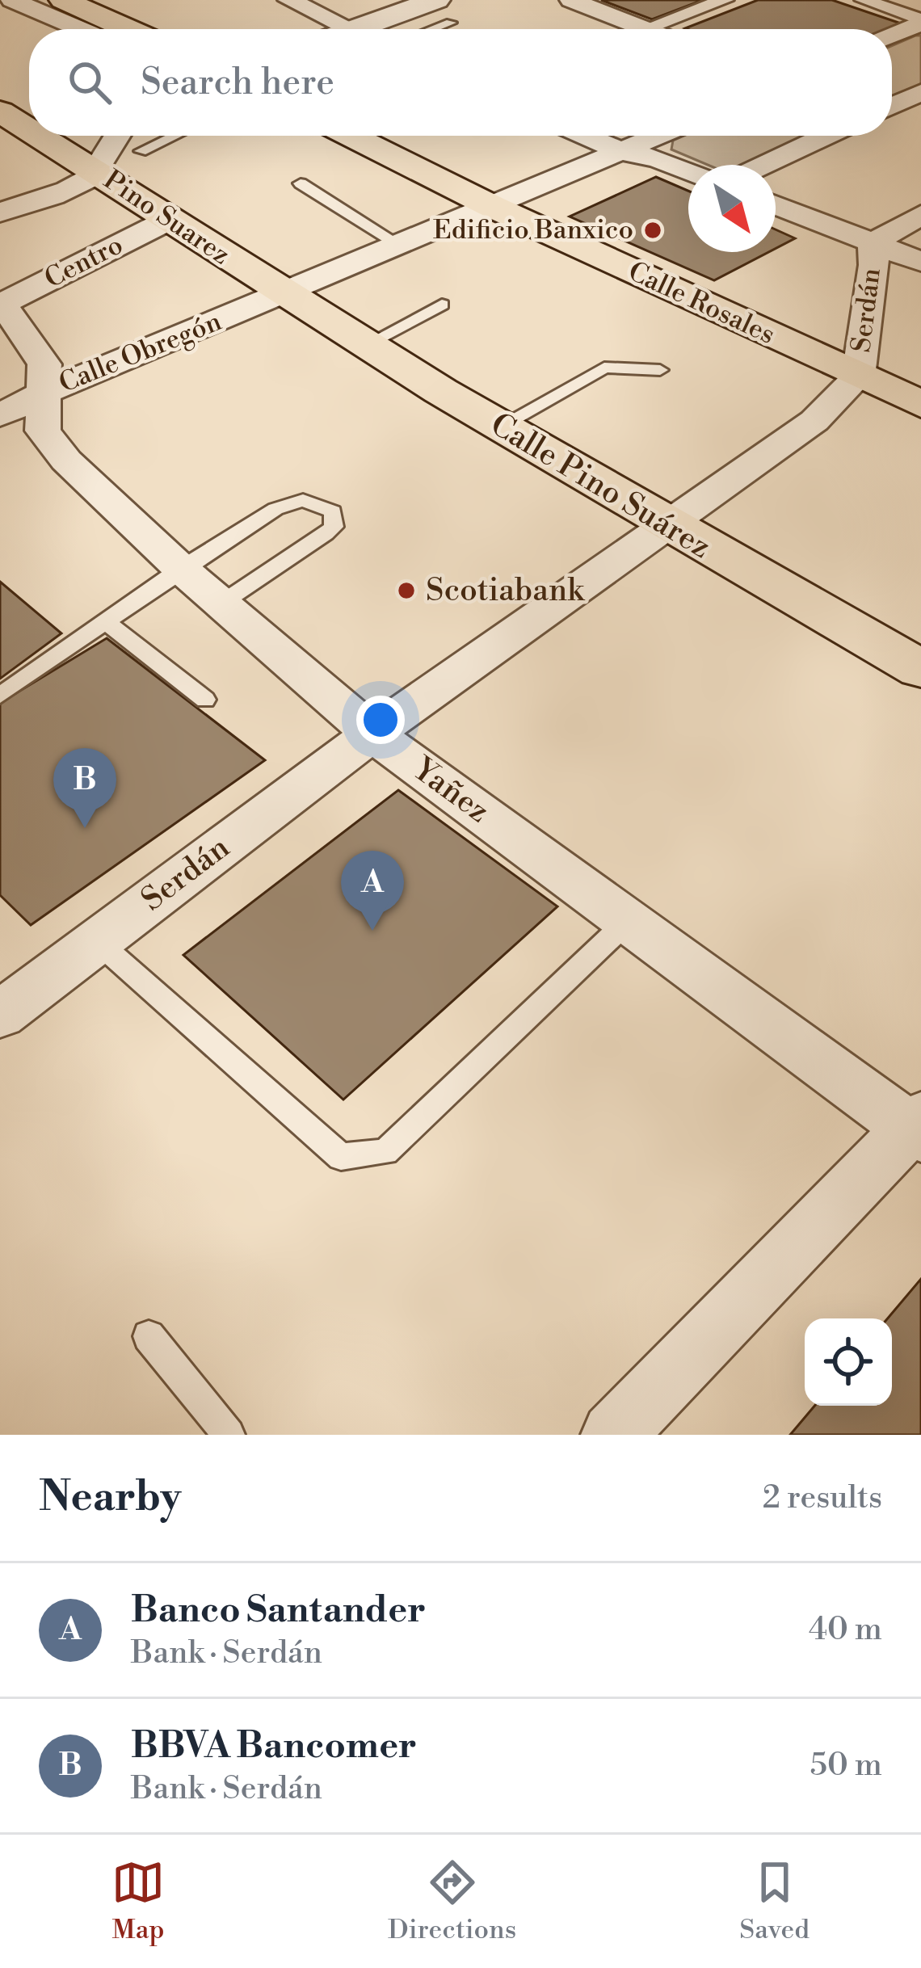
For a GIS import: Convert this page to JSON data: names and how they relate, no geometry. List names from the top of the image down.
{
  "streets": {
    "main road": ["Pino Suarez", "Calle Rosales", "Calle Pino Suárez"],
    "street": [
      "Centro",
      "Serdán",
      "Calle Obregón",
      "Yañez"
    ]
  },
  "crossings": [
    ["Pino Suarez", "Centro"],
    ["Pino Suarez", "Calle Obregón"],
    ["Pino Suarez", "Calle Pino Suárez"],
    ["Centro", "Yañez"],
    ["Calle Rosales", "Serdán"],
    ["Calle Rosales", "Calle Obregón"],
    ["Serdán", "Calle Pino Suárez"],
    ["Serdán", "Yañez"],
    ["Calle Obregón", "Calle Pino Suárez"],
    ["Calle Obregón", "Yañez"]
  ],
  "places": ["Edificio Banxico", "Scotiabank"],
  "north": "bottom right",
  "page": {
    "search": "Search here",
    "pins": ["B", "A"],
    "heading": ["Nearby", "2 results"],
    "list": [
      {
        "mark": "A",
        "name": "Banco Santander",
        "note": "Bank · Serdán",
        "value": "40 m"
      },
      {
        "mark": "B",
        "name": "BBVA Bancomer",
        "note": "Bank · Serdán",
        "value": "50 m"
      }
    ],
    "nav": ["Map", "Directions", "Saved"]
  }
}
